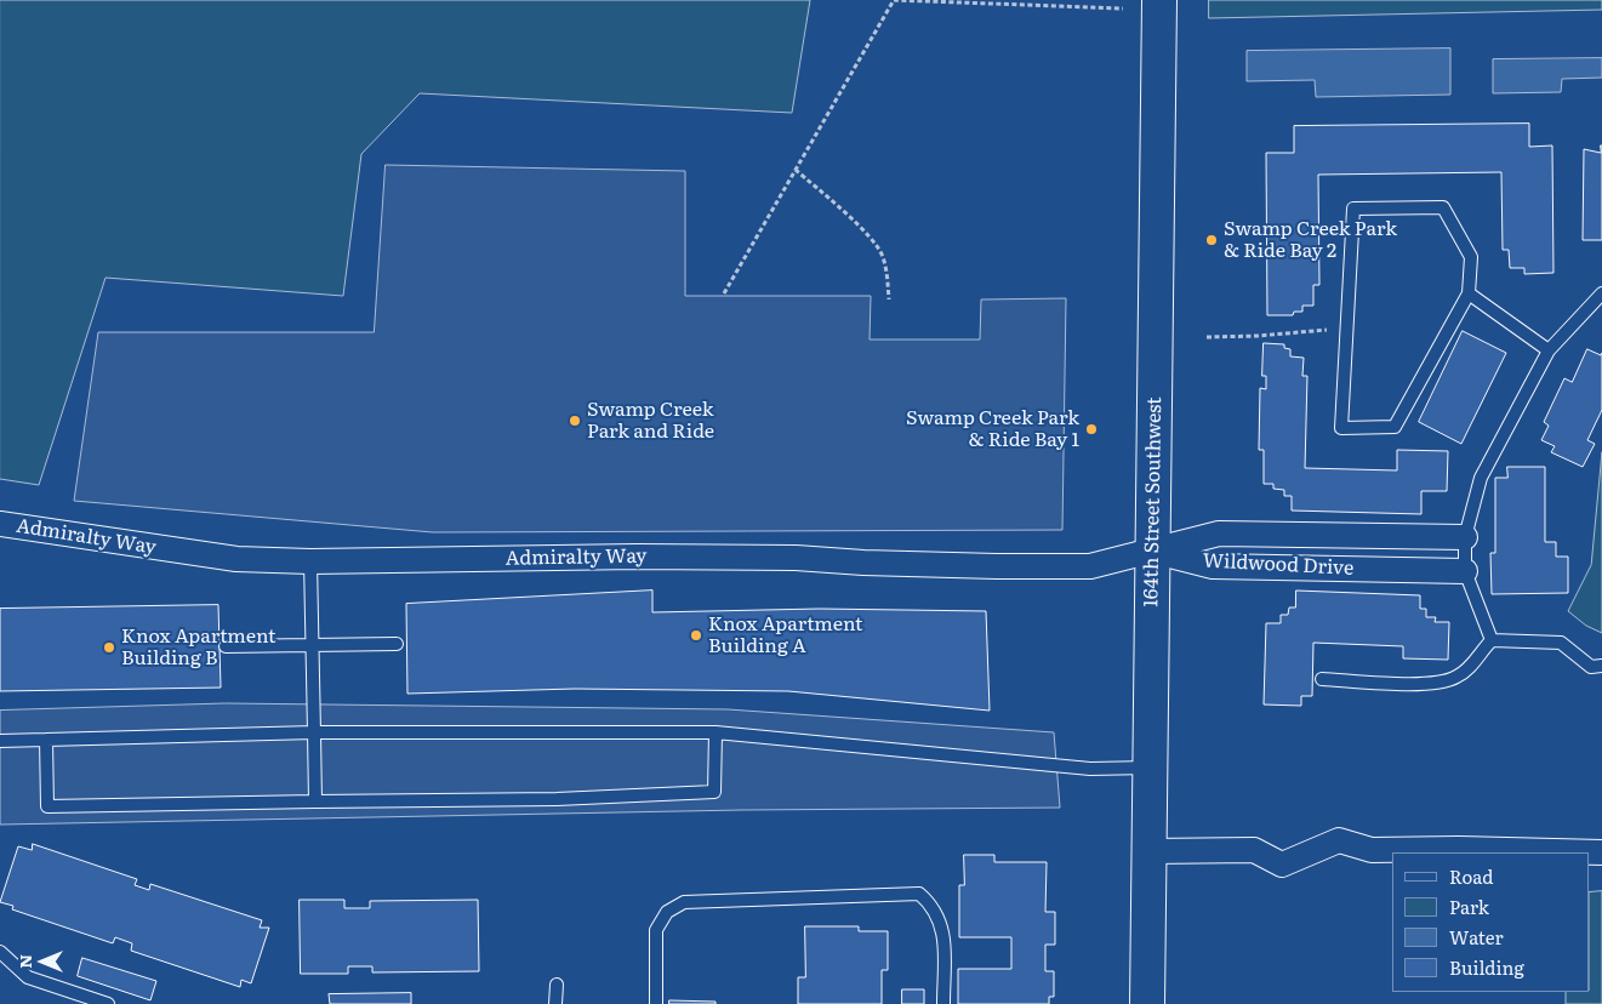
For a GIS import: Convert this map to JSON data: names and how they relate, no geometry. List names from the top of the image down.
{
  "streets": {
    "main road": ["164th Street Southwest"],
    "street": ["Admiralty Way", "Wildwood Drive"]
  },
  "crossings": [
    ["164th Street Southwest", "Admiralty Way"],
    ["164th Street Southwest", "Wildwood Drive"],
    ["Admiralty Way", "Wildwood Drive"]
  ],
  "places": [
    "Swamp Creek Park & Ride Bay 2",
    "Swamp Creek Park and Ride",
    "Swamp Creek Park & Ride Bay 1",
    "Knox Apartment Building A",
    "Knox Apartment Building B"
  ],
  "legend": [
    "Road",
    "Park",
    "Water",
    "Building"
  ],
  "north": "left"
}
